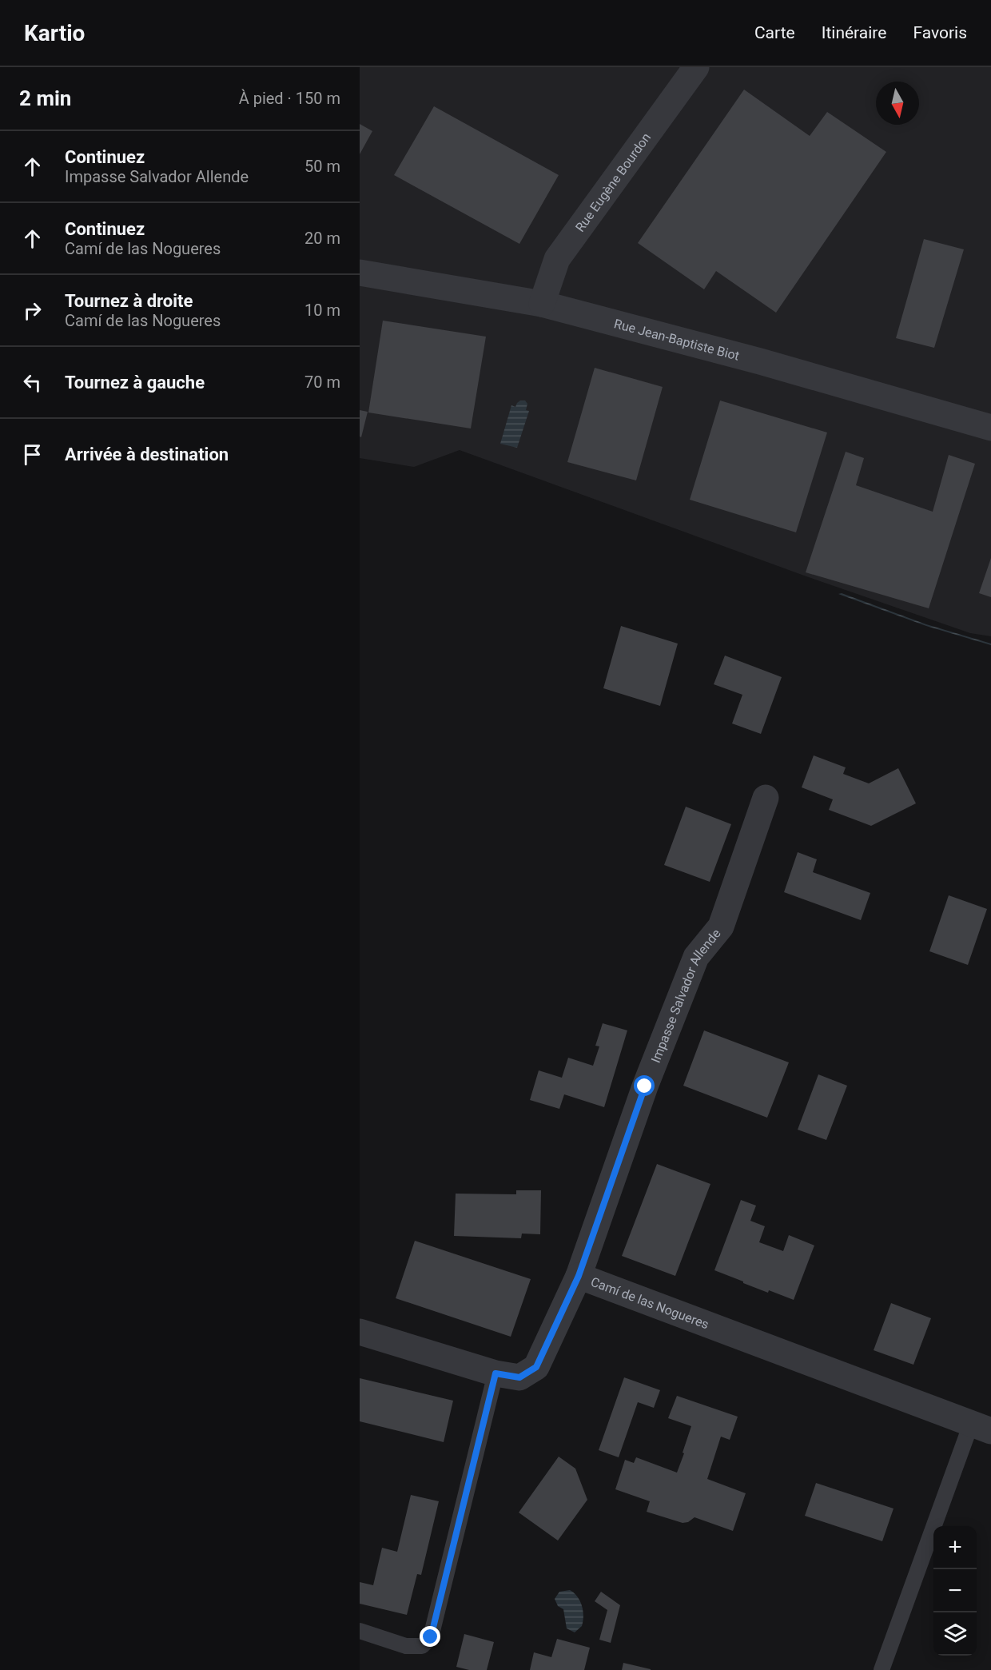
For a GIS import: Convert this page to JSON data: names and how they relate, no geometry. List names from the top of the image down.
{
  "streets": {
    "street": [
      "Rue Eugène Bourdon",
      "Rue Jean-Baptiste Biot",
      "Impasse Salvador Allende",
      "Camí de las Nogueres"
    ]
  },
  "crossings": [
    ["Rue Eugène Bourdon", "Rue Jean-Baptiste Biot"],
    ["Impasse Salvador Allende", "Camí de las Nogueres"]
  ],
  "north": "bottom",
  "page": {
    "header": "Kartio",
    "nav": ["Carte", "Itinéraire", "Favoris"],
    "heading": ["2 min", "À pied · 150 m"],
    "list": [
      ["Continuez", "Impasse Salvador Allende", "50 m"],
      ["Continuez", "Camí de las Nogueres", "20 m"],
      ["Tournez à droite", "Camí de las Nogueres", "10 m"],
      ["Tournez à gauche", "70 m"],
      "Arrivée à destination"
    ],
    "map_buttons": ["+", "−"]
  }
}
